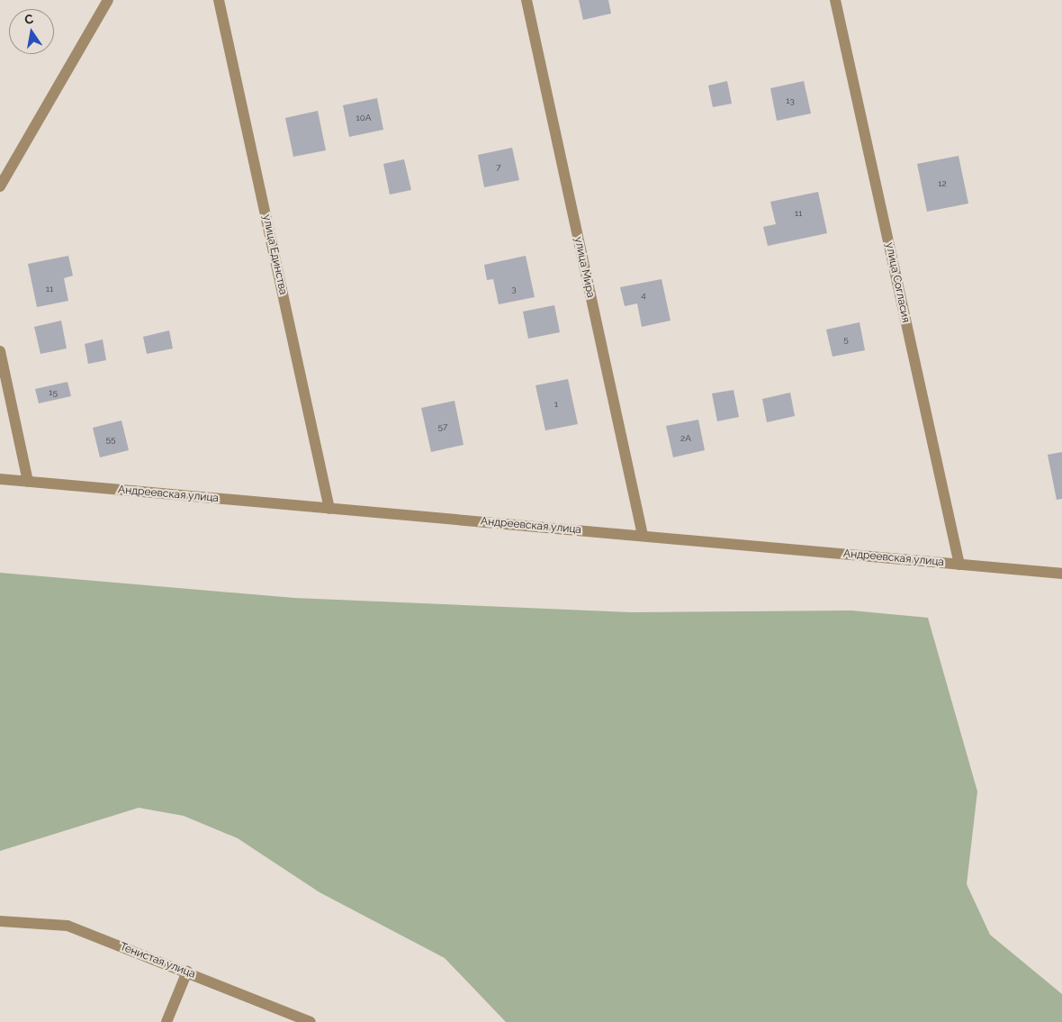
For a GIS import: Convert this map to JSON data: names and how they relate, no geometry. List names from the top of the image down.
{
  "streets": {
    "street": [
      "улица Единства",
      "улица Мира",
      "улица Согласия",
      "Андреевская улица",
      "Тенистая улица"
    ]
  },
  "crossings": [
    ["улица Единства", "Андреевская улица"],
    ["улица Мира", "Андреевская улица"],
    ["улица Согласия", "Андреевская улица"]
  ],
  "house_numbers": [
    "13",
    "10А",
    "7",
    "12",
    "11",
    "11",
    "3",
    "4",
    "5",
    "15",
    "1",
    "57",
    "2А",
    "55"
  ],
  "north": "top"
}
